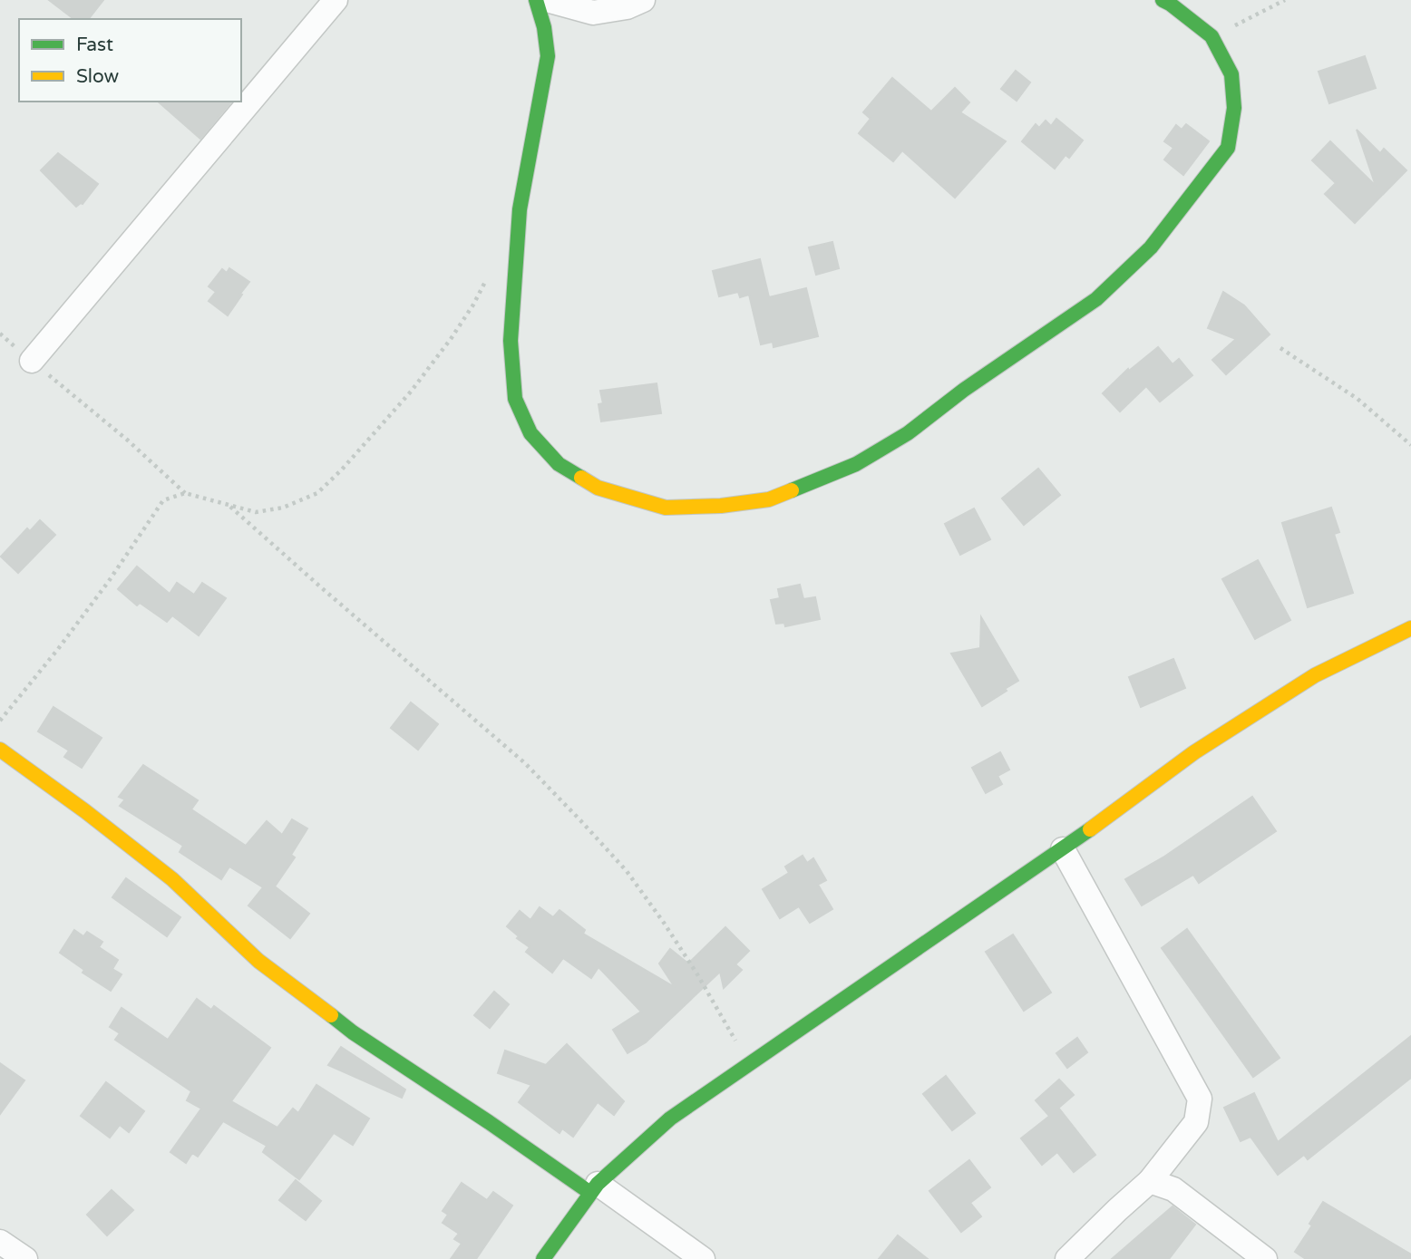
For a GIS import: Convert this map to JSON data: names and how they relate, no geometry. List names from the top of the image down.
{
  "legend": ["Fast", "Slow"]
}
